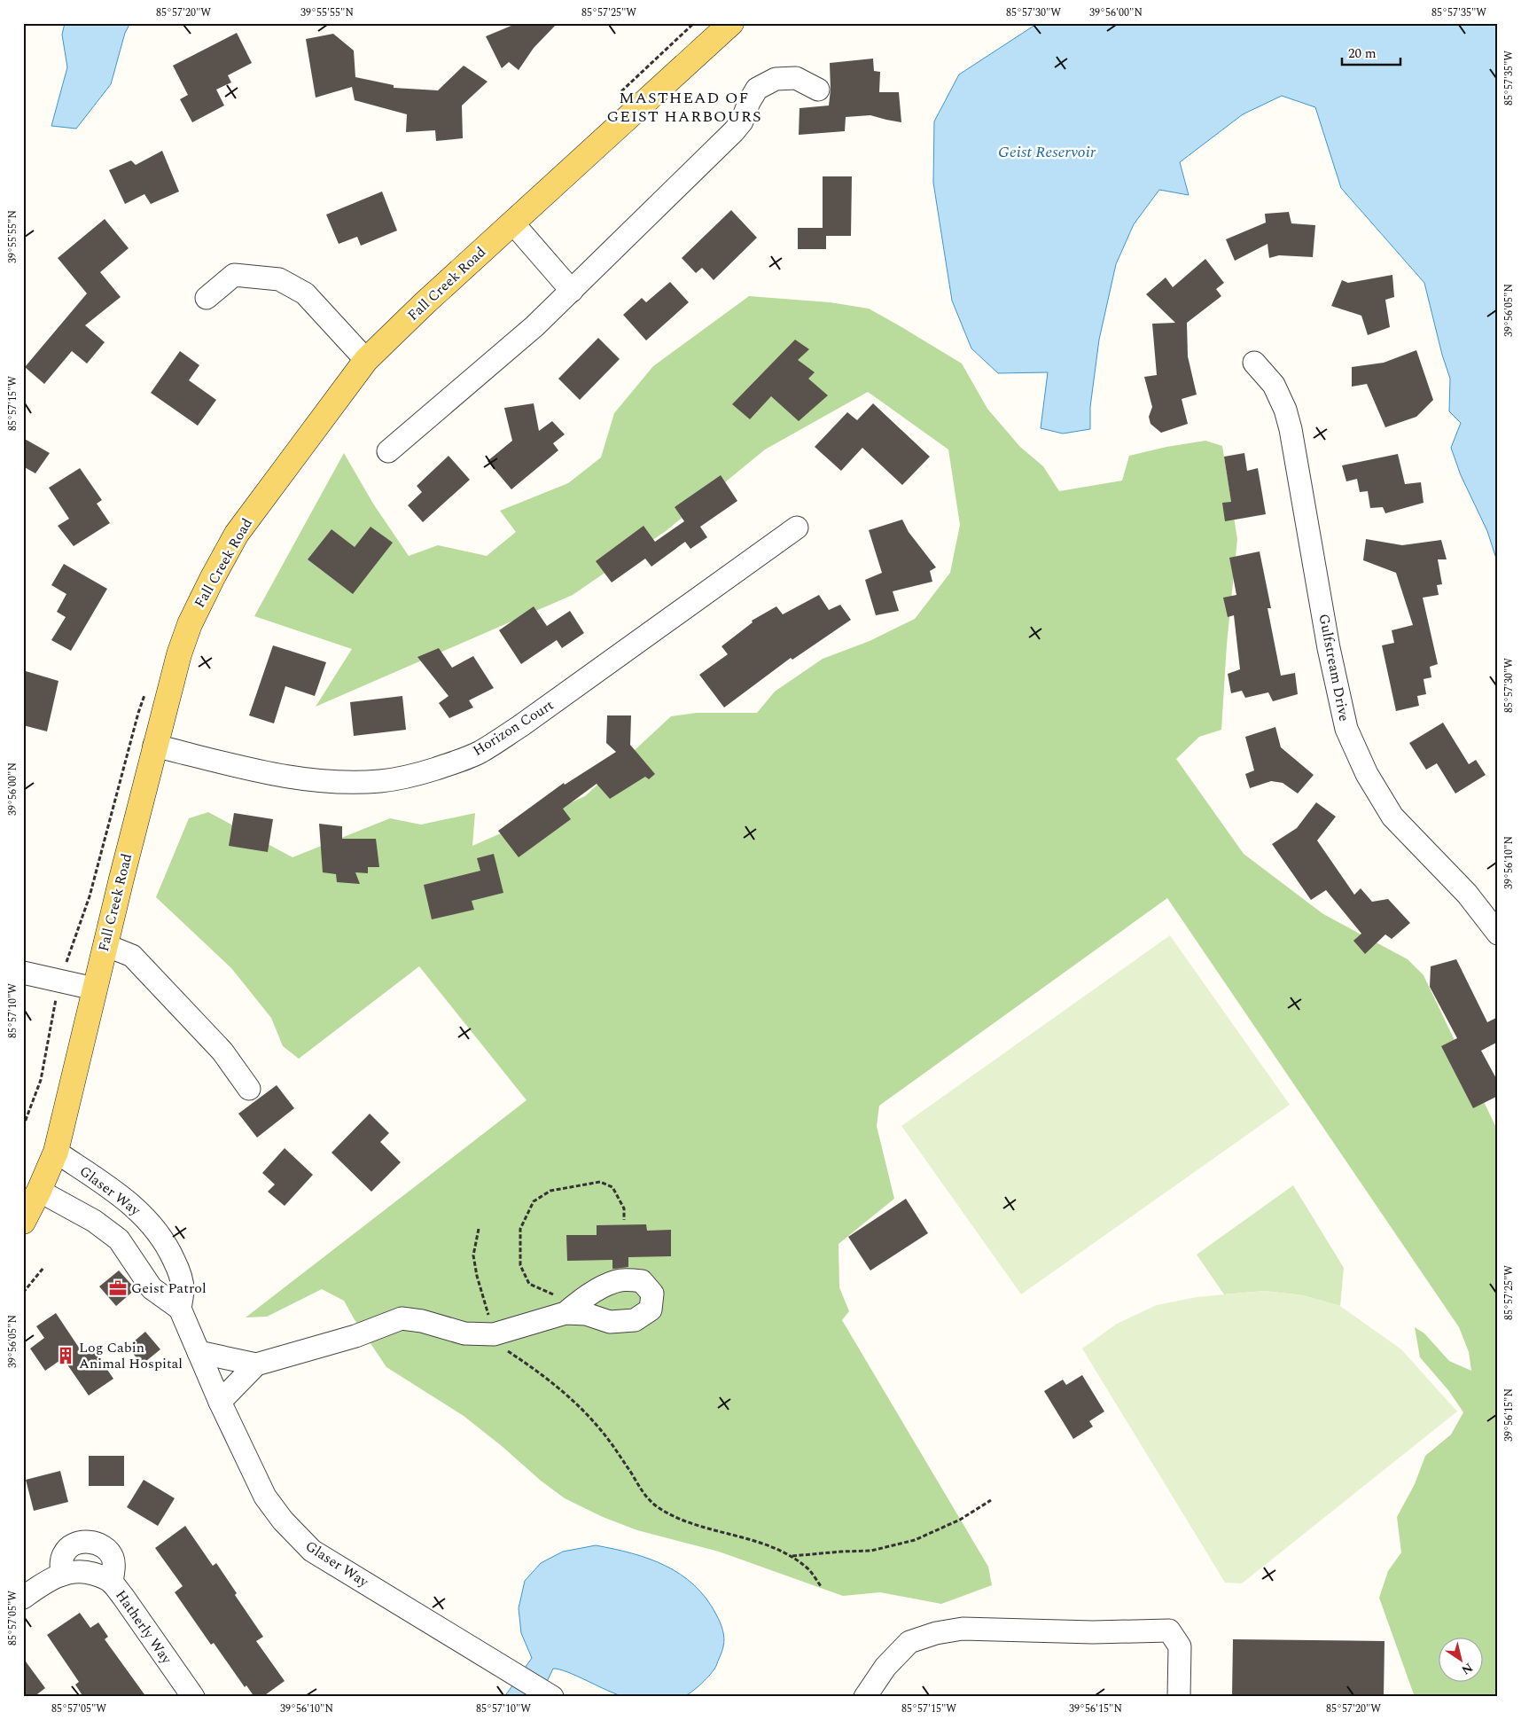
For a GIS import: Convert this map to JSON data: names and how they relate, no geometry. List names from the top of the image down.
{
  "streets": {
    "main road": ["Fall Creek Road"],
    "street": [
      "Gulfstream Drive",
      "Horizon Court",
      "Glaser Way",
      "Hatherly Way"
    ]
  },
  "crossings": [
    ["Fall Creek Road", "Horizon Court"],
    ["Fall Creek Road", "Glaser Way"]
  ],
  "districts": ["MASTHEAD OF GEIST HARBOURS"],
  "water": ["Geist Reservoir"],
  "places": {
    "office": ["Geist Patrol"],
    "building": ["Log Cabin Animal Hospital"]
  },
  "scale_bar": "20 m",
  "north": "bottom right",
  "coordinates": [
    "85°57'20\"W",
    "39°55'55\"N",
    "85°57'25\"W",
    "85°57'30\"W",
    "39°56'00\"N",
    "85°57'35\"W",
    "39°56'05\"N",
    "85°57'15\"W",
    "39°56'10\"N",
    "85°57'10\"W",
    "39°56'15\"N",
    "85°57'05\"W"
  ]
}
